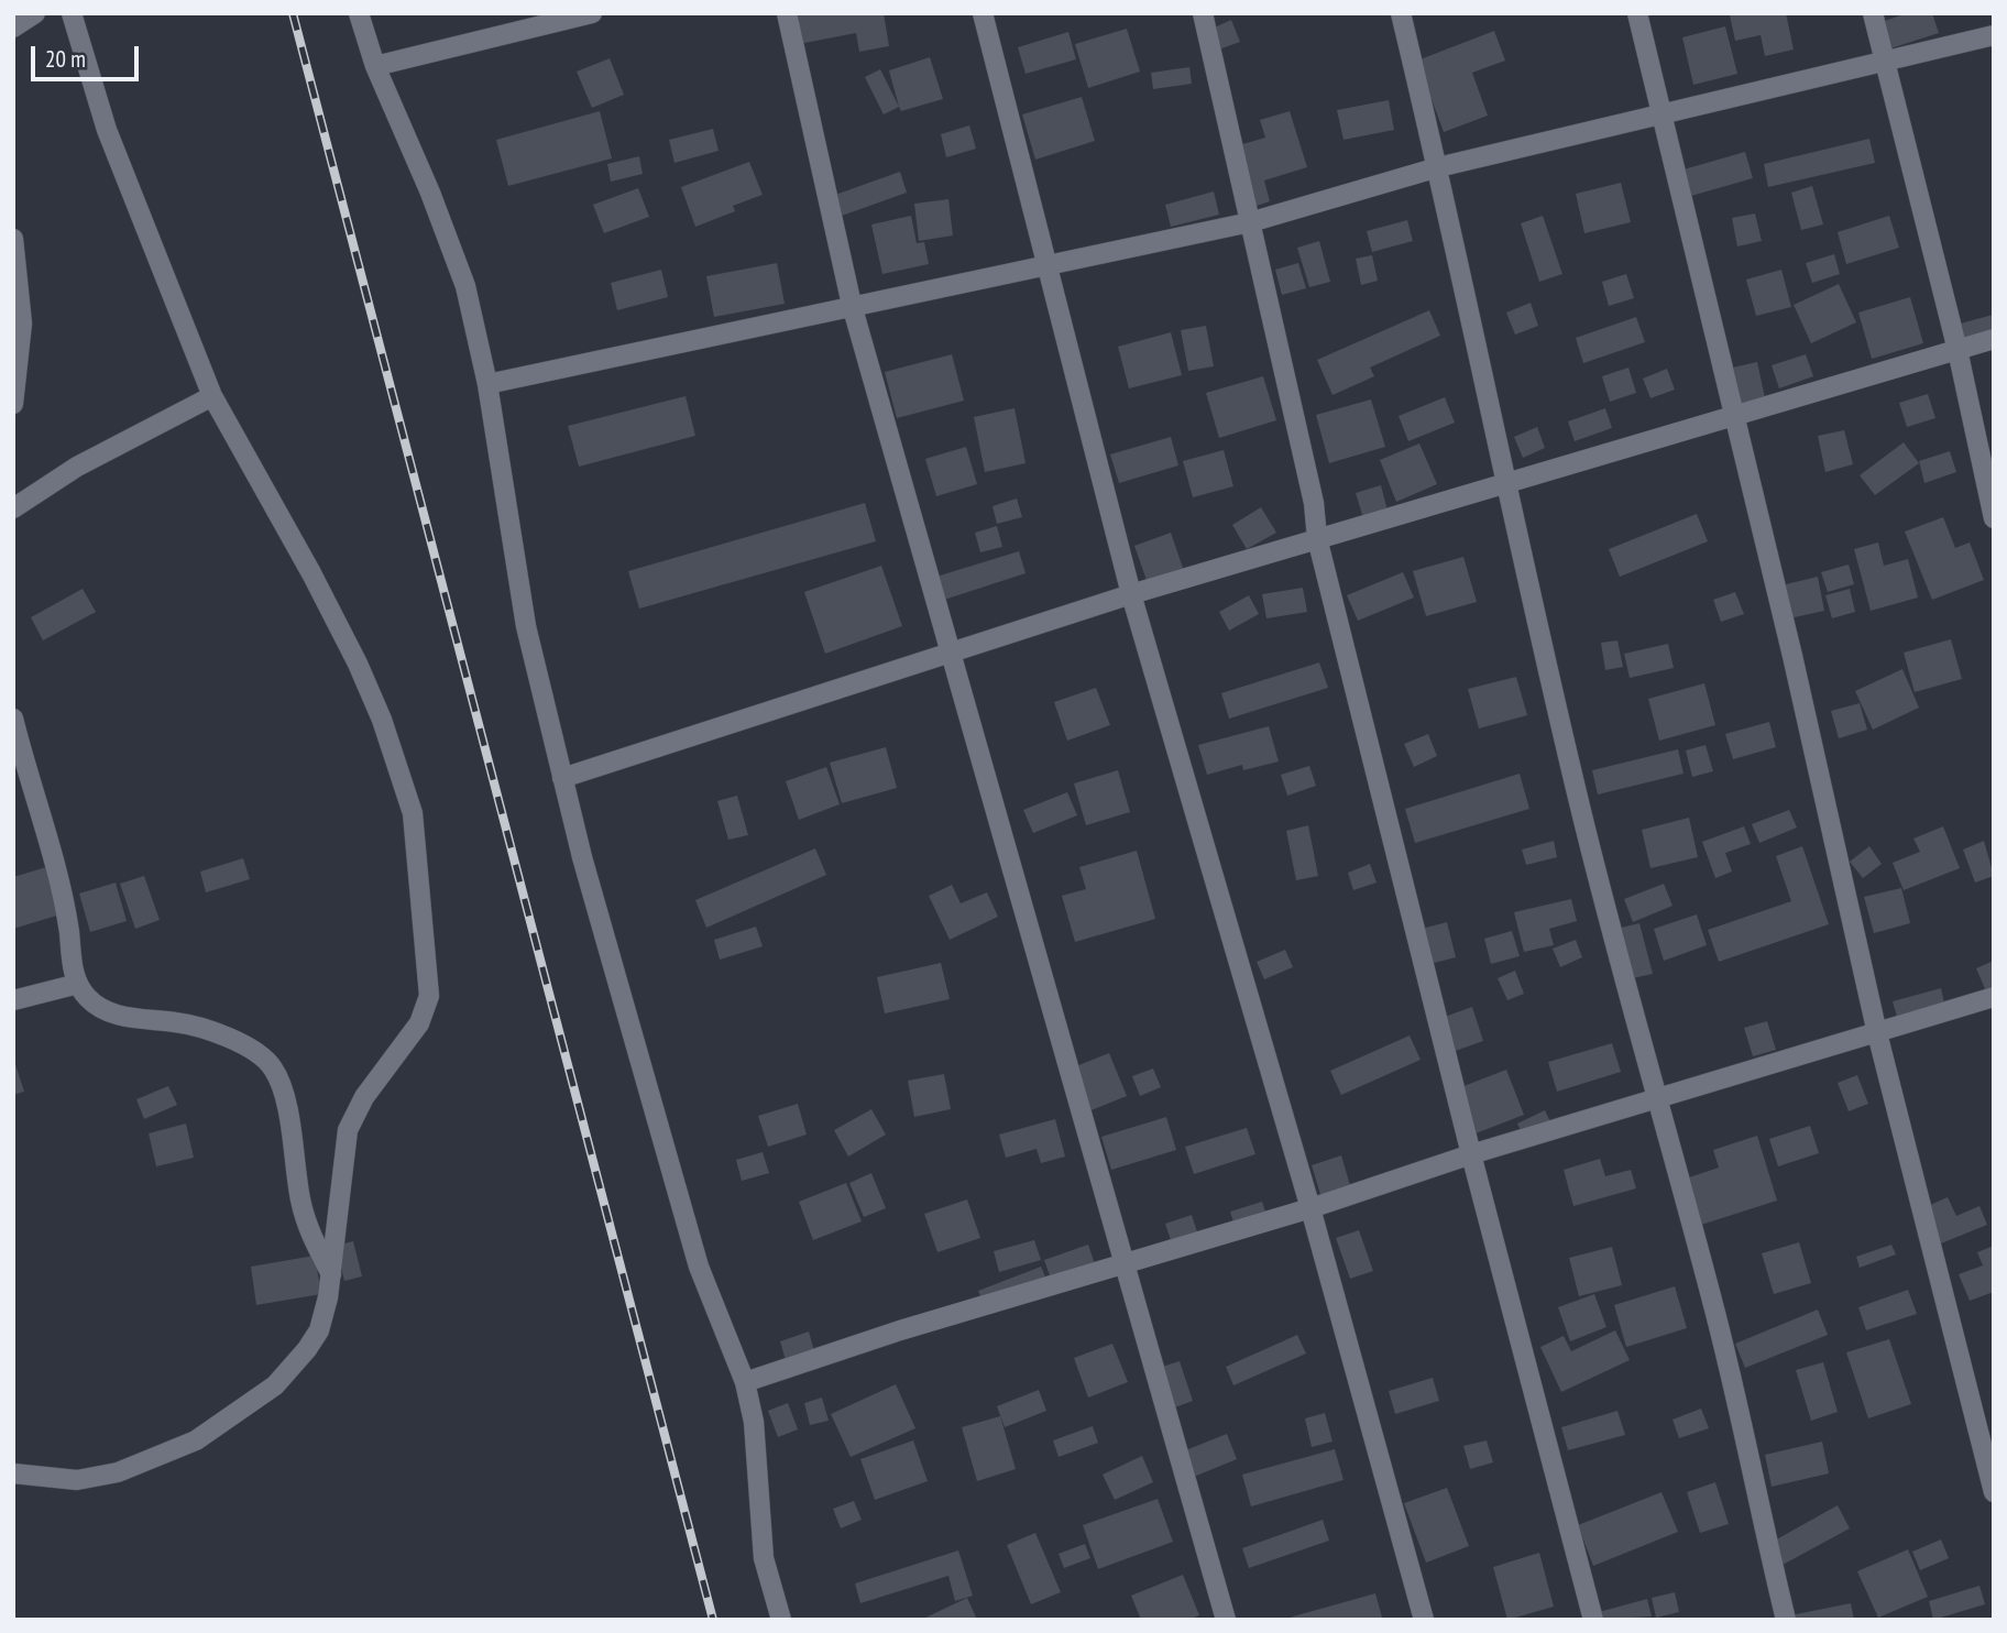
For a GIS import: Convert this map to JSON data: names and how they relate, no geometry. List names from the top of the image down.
{
  "scale_bar": "20 m"
}
